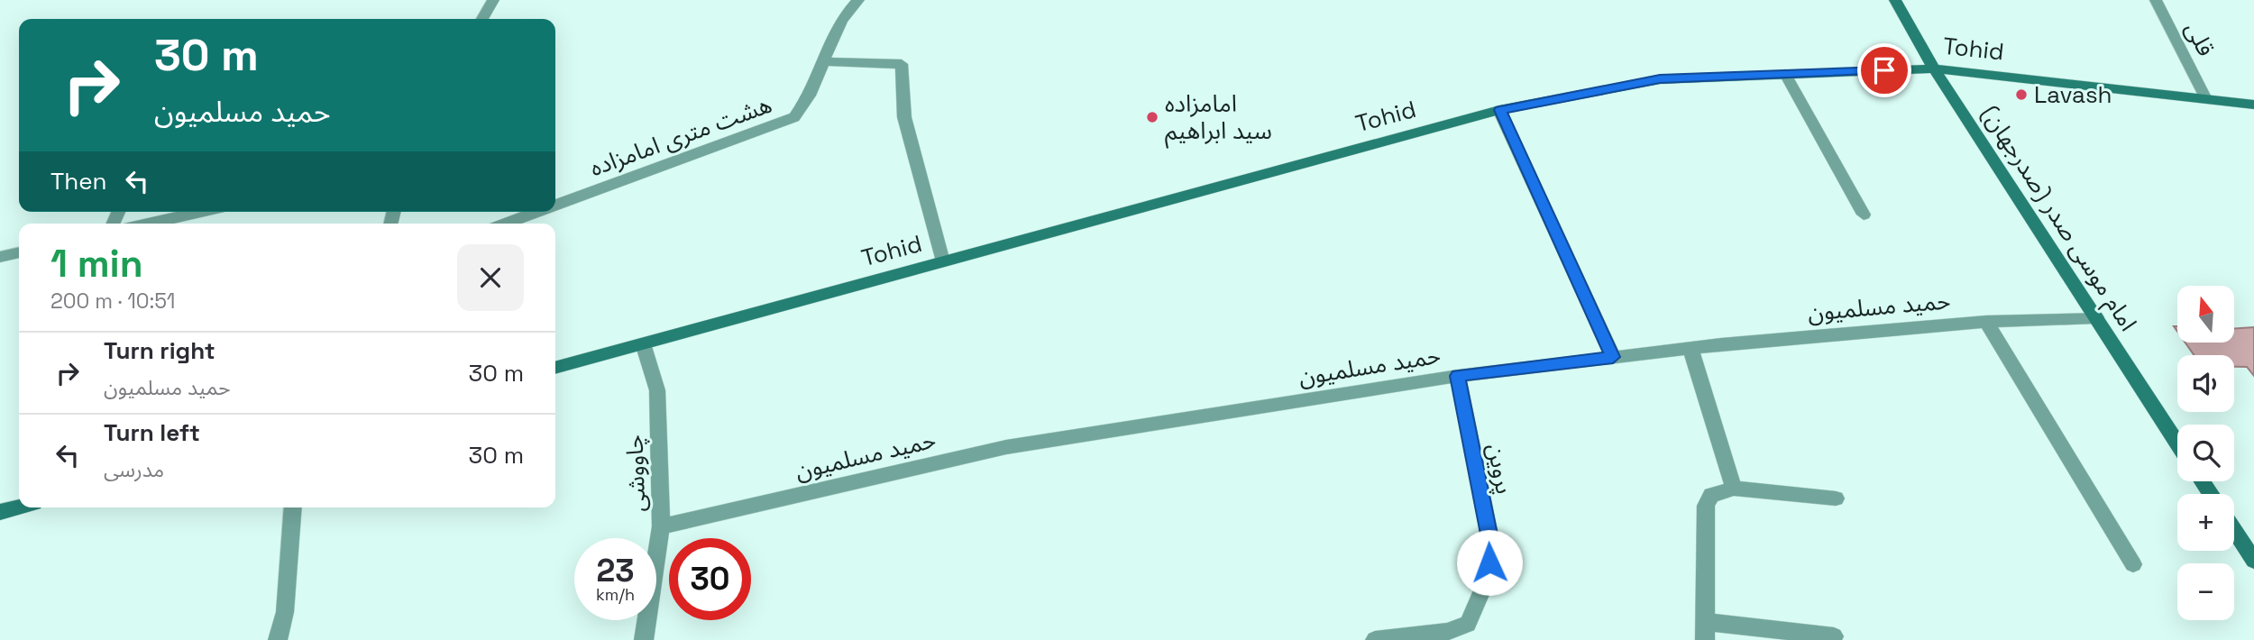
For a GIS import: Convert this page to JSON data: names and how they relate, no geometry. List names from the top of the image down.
{
  "streets": {
    "main road": ["Tohid", "(صدرجهان) امام موسی صدر"],
    "street": [
      "قلی",
      "هشت متری امامزاده",
      "حمید مسلمیون",
      "پروین",
      "چاووشی"
    ]
  },
  "crossings": [
    ["قلی", "Tohid"],
    ["Tohid", "(صدرجهان) امام موسی صدر"],
    ["Tohid", "چاووشی"],
    ["(صدرجهان) امام موسی صدر", "حمید مسلمیون"],
    ["حمید مسلمیون", "پروین"],
    ["حمید مسلمیون", "چاووشی"]
  ],
  "places": ["Lavash", "امامزاده سید ابراهیم"],
  "north": "top",
  "page": {
    "turn": ["30 m", "حمید مسلمیون"],
    "then": "Then",
    "heading": ["1 min", "200 m · 10:51"],
    "map_buttons": ["+", "−"],
    "list": [
      {
        "name": "Turn right",
        "note": "حمید مسلمیون",
        "value": "30 m"
      },
      {
        "name": "Turn left",
        "note": "مدرسی",
        "value": "30 m"
      }
    ],
    "speed": "23 km/h",
    "limit": "30"
  }
}
